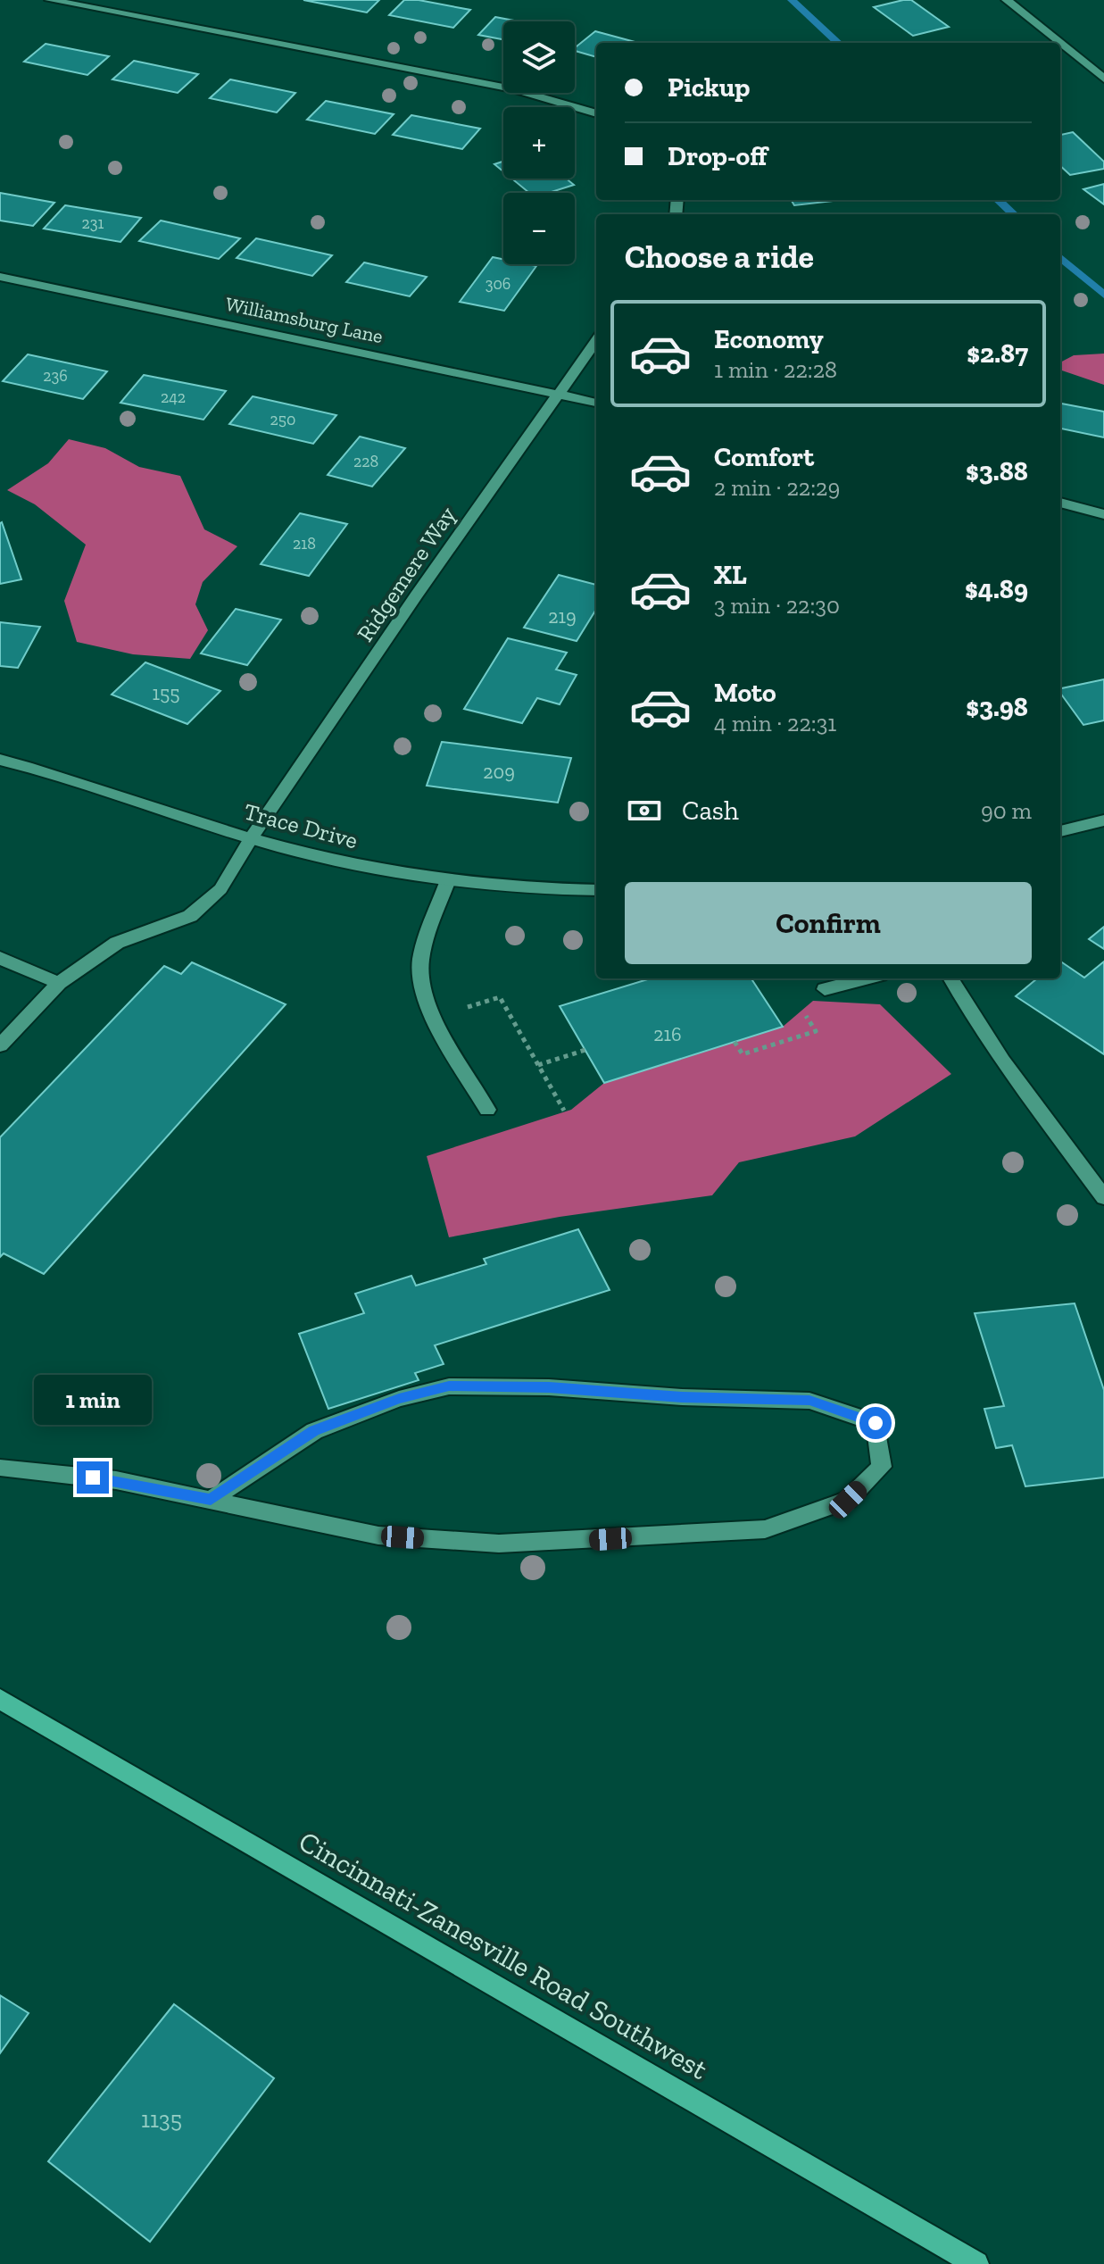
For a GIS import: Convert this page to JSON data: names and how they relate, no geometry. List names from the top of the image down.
{
  "streets": {
    "main road": ["Cincinnati-Zanesville Road Southwest"],
    "street": ["Williamsburg Lane", "Ridgemere Way", "Trace Drive"]
  },
  "crossings": [
    ["Williamsburg Lane", "Ridgemere Way"],
    ["Ridgemere Way", "Trace Drive"]
  ],
  "house_numbers": [
    "231",
    "306",
    "236",
    "242",
    "250",
    "228",
    "218",
    "219",
    "155",
    "209",
    "216",
    "1135"
  ],
  "page": {
    "map_buttons": ["+", "−"],
    "banner": ["Pickup", "Drop-off"],
    "heading": "Choose a ride",
    "list": [
      {
        "name": "Economy",
        "note": "1 min · 22:28",
        "value": "$2.87"
      },
      {
        "name": "Comfort",
        "note": "2 min · 22:29",
        "value": "$3.88"
      },
      {
        "name": "XL",
        "note": "3 min · 22:30",
        "value": "$4.89"
      },
      {
        "name": "Moto",
        "note": "4 min · 22:31",
        "value": "$3.98"
      }
    ],
    "pay": ["Cash", "90 m"],
    "buttons": "Confirm",
    "bubble": "1 min"
  }
}
